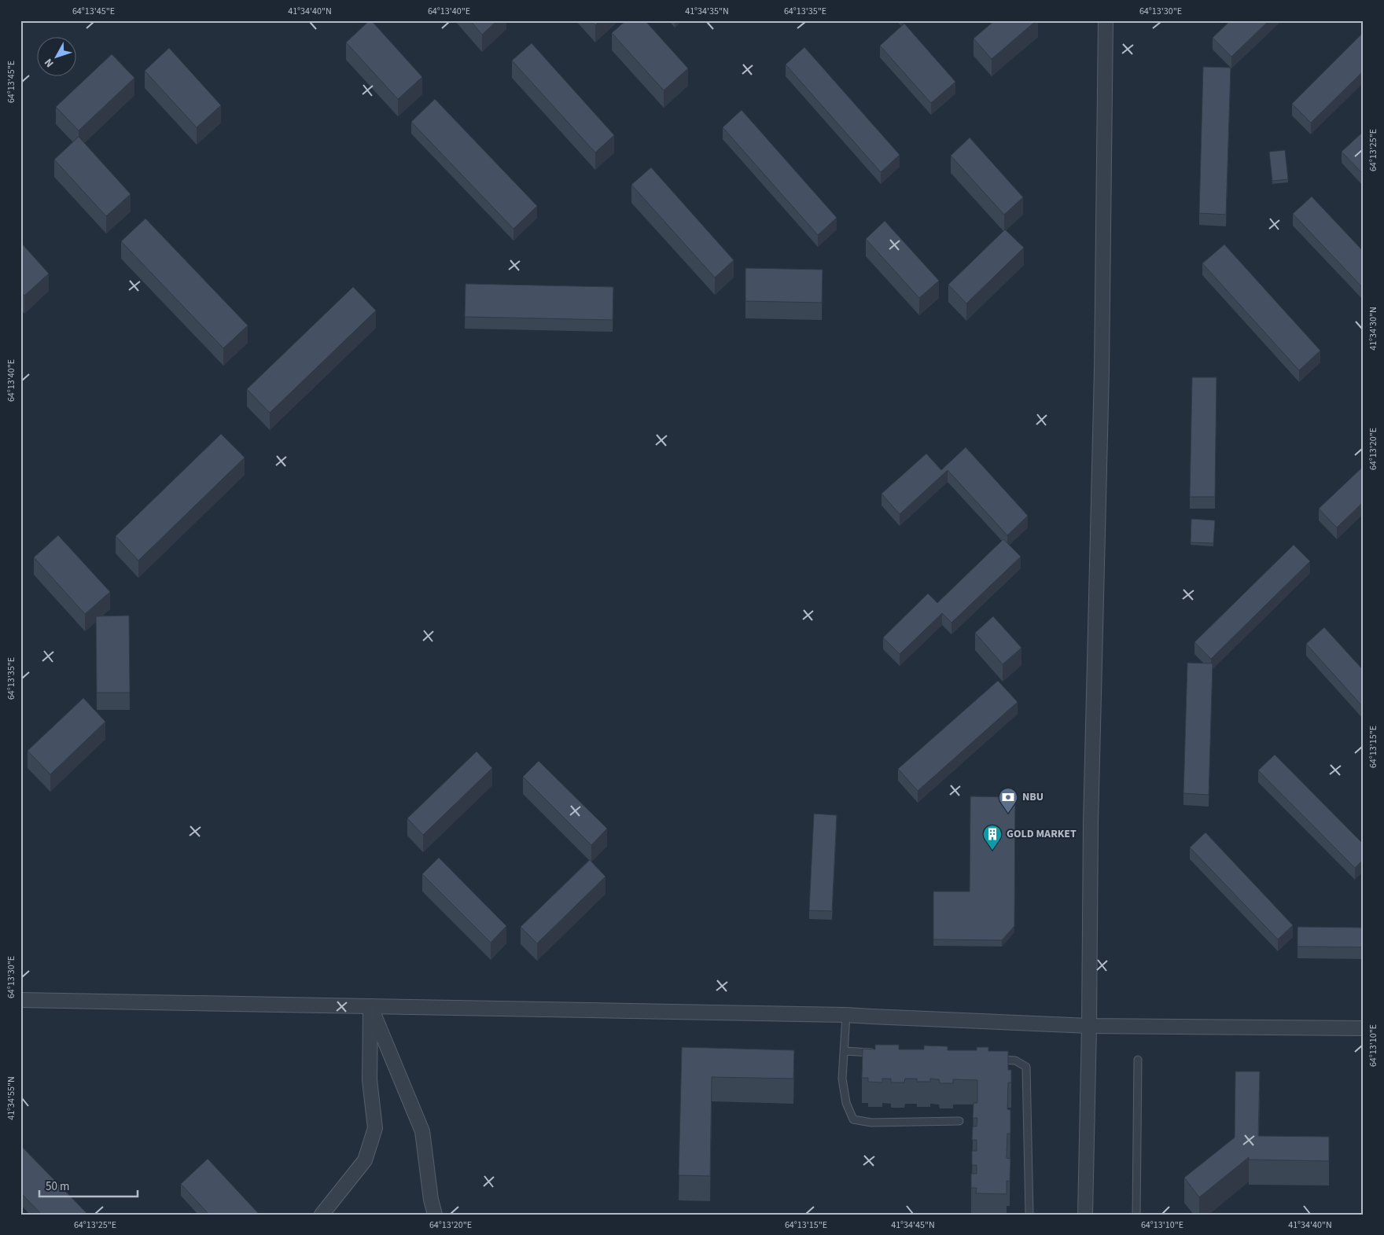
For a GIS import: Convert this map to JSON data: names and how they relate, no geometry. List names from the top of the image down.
{
  "places": {
    "bank": ["NBU"],
    "building": ["GOLD MARKET"]
  },
  "scale_bar": "50 m",
  "north": "bottom left",
  "coordinates": [
    "64°13'45\"E",
    "41°34'40\"N",
    "64°13'40\"E",
    "41°34'35\"N",
    "64°13'35\"E",
    "64°13'30\"E",
    "64°13'25\"E",
    "41°34'30\"N",
    "64°13'20\"E",
    "64°13'15\"E",
    "64°13'10\"E",
    "41°34'55\"N",
    "41°34'45\"N"
  ]
}
